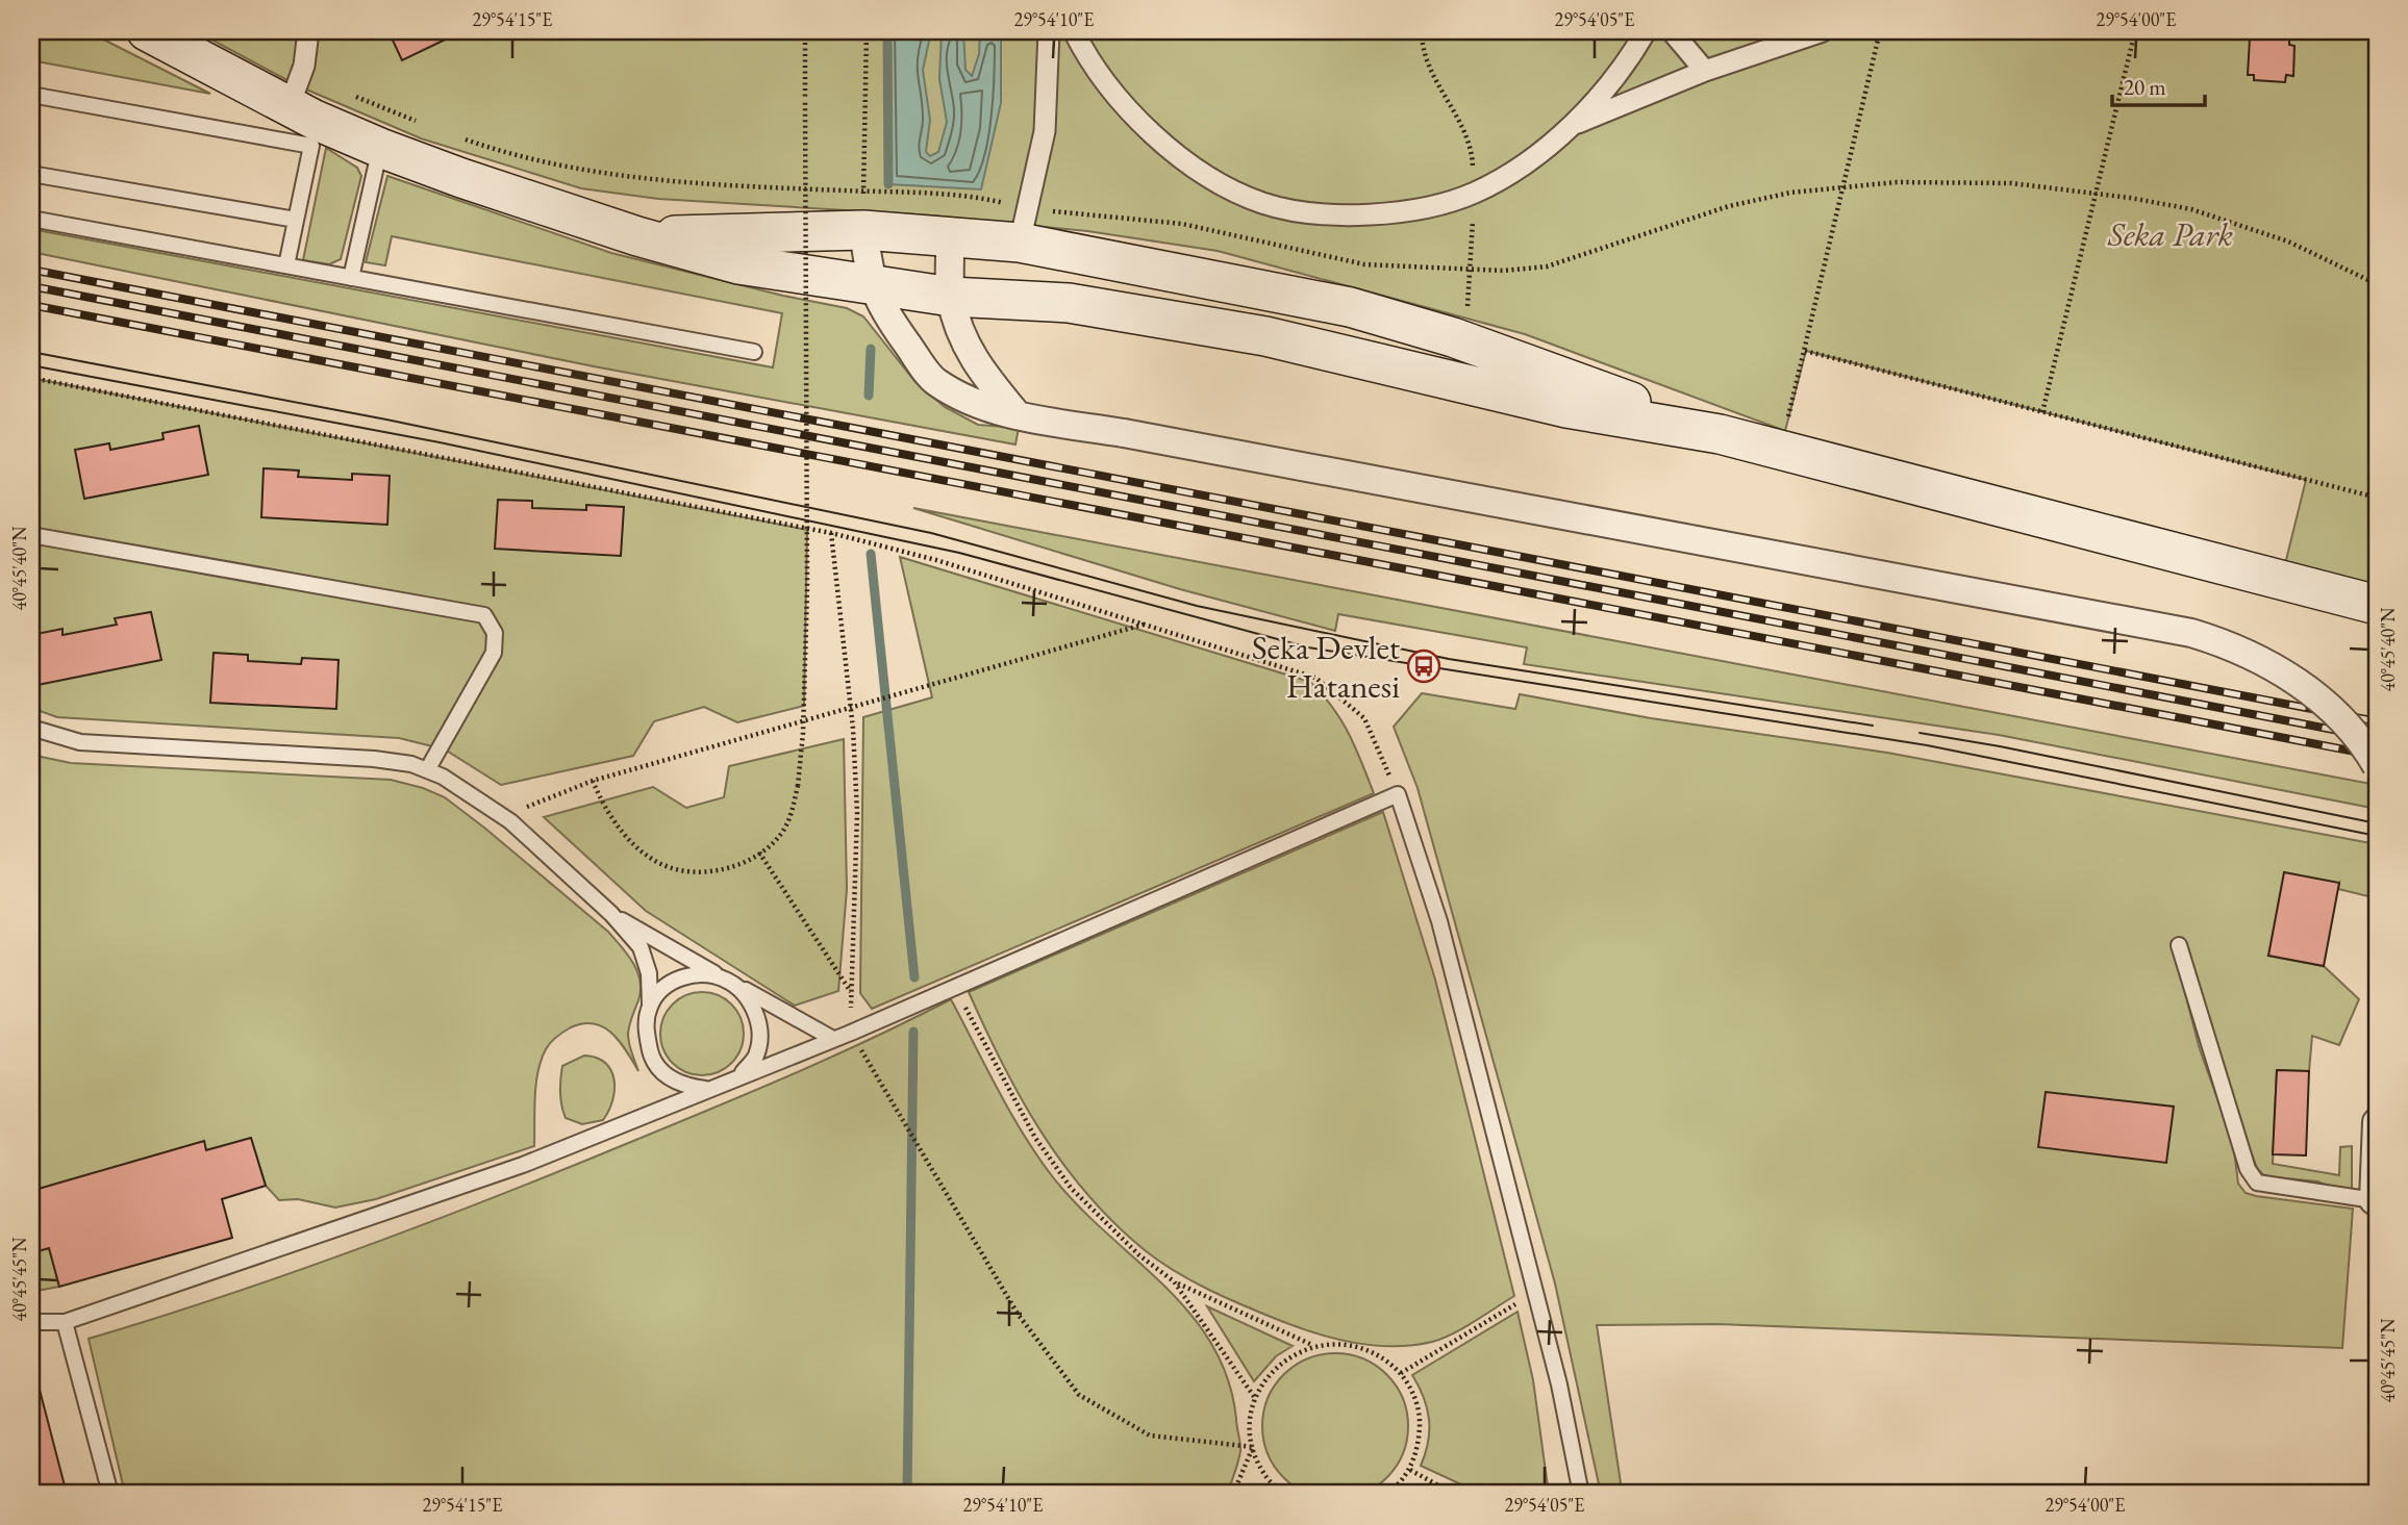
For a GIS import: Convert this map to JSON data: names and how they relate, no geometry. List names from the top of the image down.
{
  "parks": ["Seka Park"],
  "places": {
    "bus stop": ["Seka Devlet Hatanesi"]
  },
  "scale_bar": "20 m",
  "coordinates": [
    "29°54'15\"E",
    "29°54'10\"E",
    "29°54'05\"E",
    "29°54'00\"E",
    "40°45'40\"N",
    "40°45'45\"N"
  ]
}
